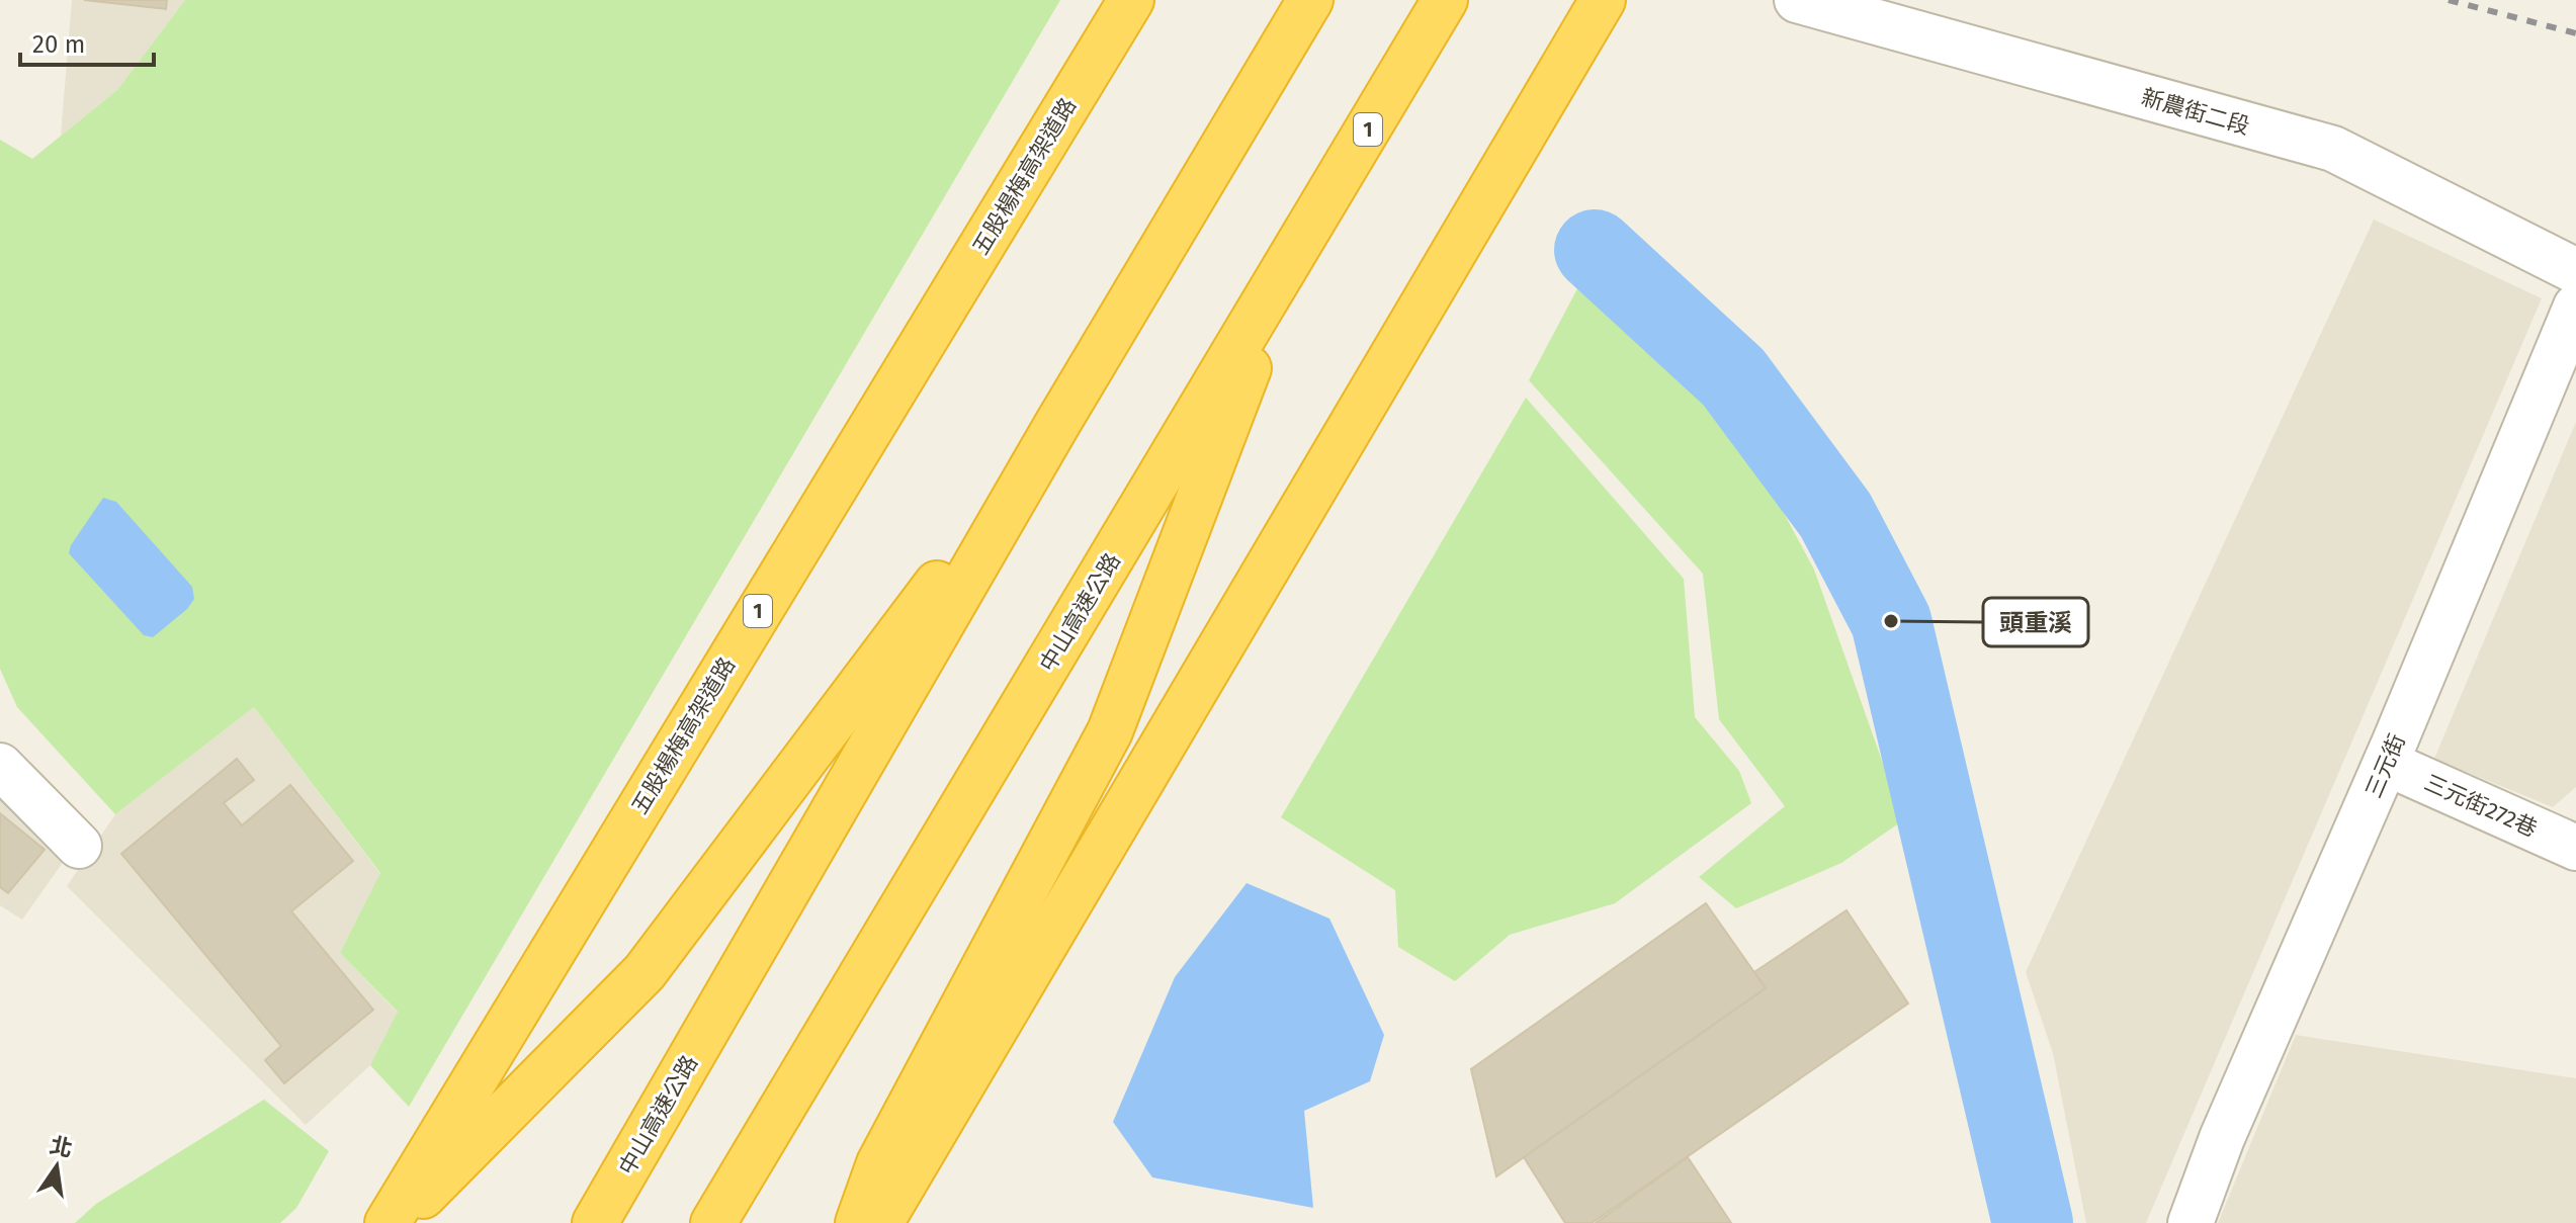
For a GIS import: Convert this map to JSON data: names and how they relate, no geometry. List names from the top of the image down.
{
  "streets": {
    "highway": ["1", "五股楊梅高架道路", "中山高速公路"],
    "street": ["新農街二段", "三元街", "三元街272巷"]
  },
  "crossings": [
    ["三元街", "三元街272巷"]
  ],
  "places": ["頭重溪"],
  "scale_bar": "20 m",
  "north": "top"
}
